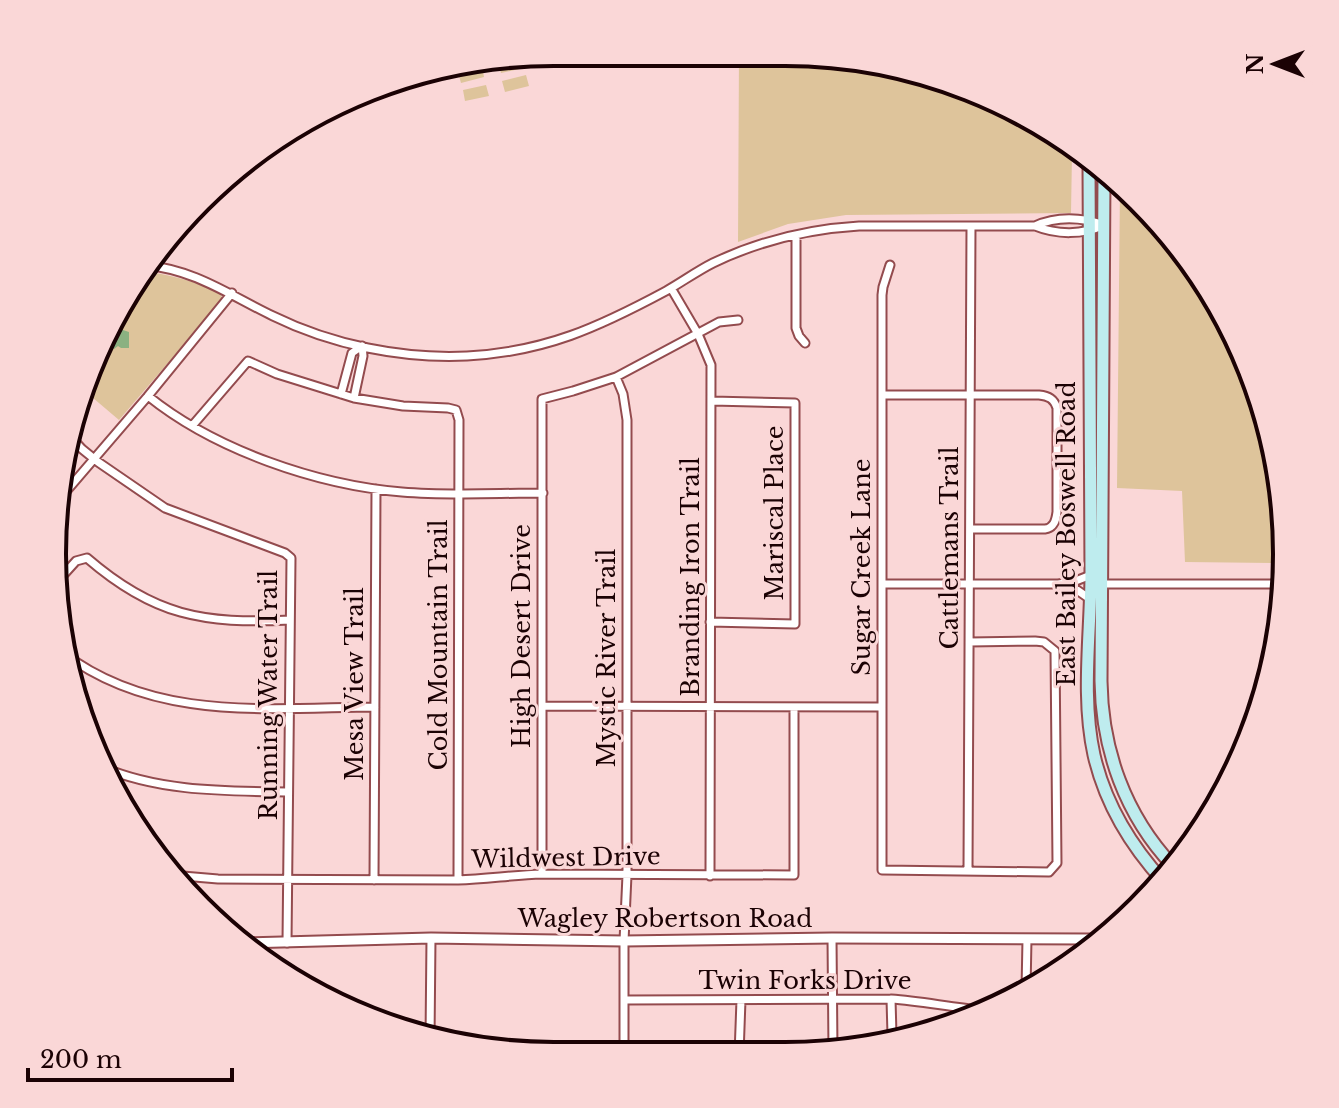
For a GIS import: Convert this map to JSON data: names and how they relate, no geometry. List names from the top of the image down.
{
  "streets": {
    "main road": ["East Bailey Boswell Road"],
    "street": [
      "Mariscal Place",
      "Cattlemans Trail",
      "Sugar Creek Lane",
      "Branding Iron Trail",
      "High Desert Drive",
      "Cold Mountain Trail",
      "Mystic River Trail",
      "Mesa View Trail",
      "Running Water Trail",
      "Wildwest Drive",
      "Wagley Robertson Road",
      "Twin Forks Drive"
    ]
  },
  "crossings": [
    ["Mariscal Place", "Branding Iron Trail"],
    ["Cattlemans Trail", "Sugar Creek Lane"],
    ["Branding Iron Trail", "Wildwest Drive"],
    ["High Desert Drive", "Mystic River Trail"],
    ["High Desert Drive", "Wildwest Drive"],
    ["Cold Mountain Trail", "Wildwest Drive"],
    ["Mystic River Trail", "Wildwest Drive"],
    ["Mystic River Trail", "Wagley Robertson Road"],
    ["Mystic River Trail", "Twin Forks Drive"],
    ["Mesa View Trail", "Wildwest Drive"],
    ["Running Water Trail", "Wildwest Drive"],
    ["Running Water Trail", "Wagley Robertson Road"]
  ],
  "scale_bar": "200 m",
  "north": "left"
}
